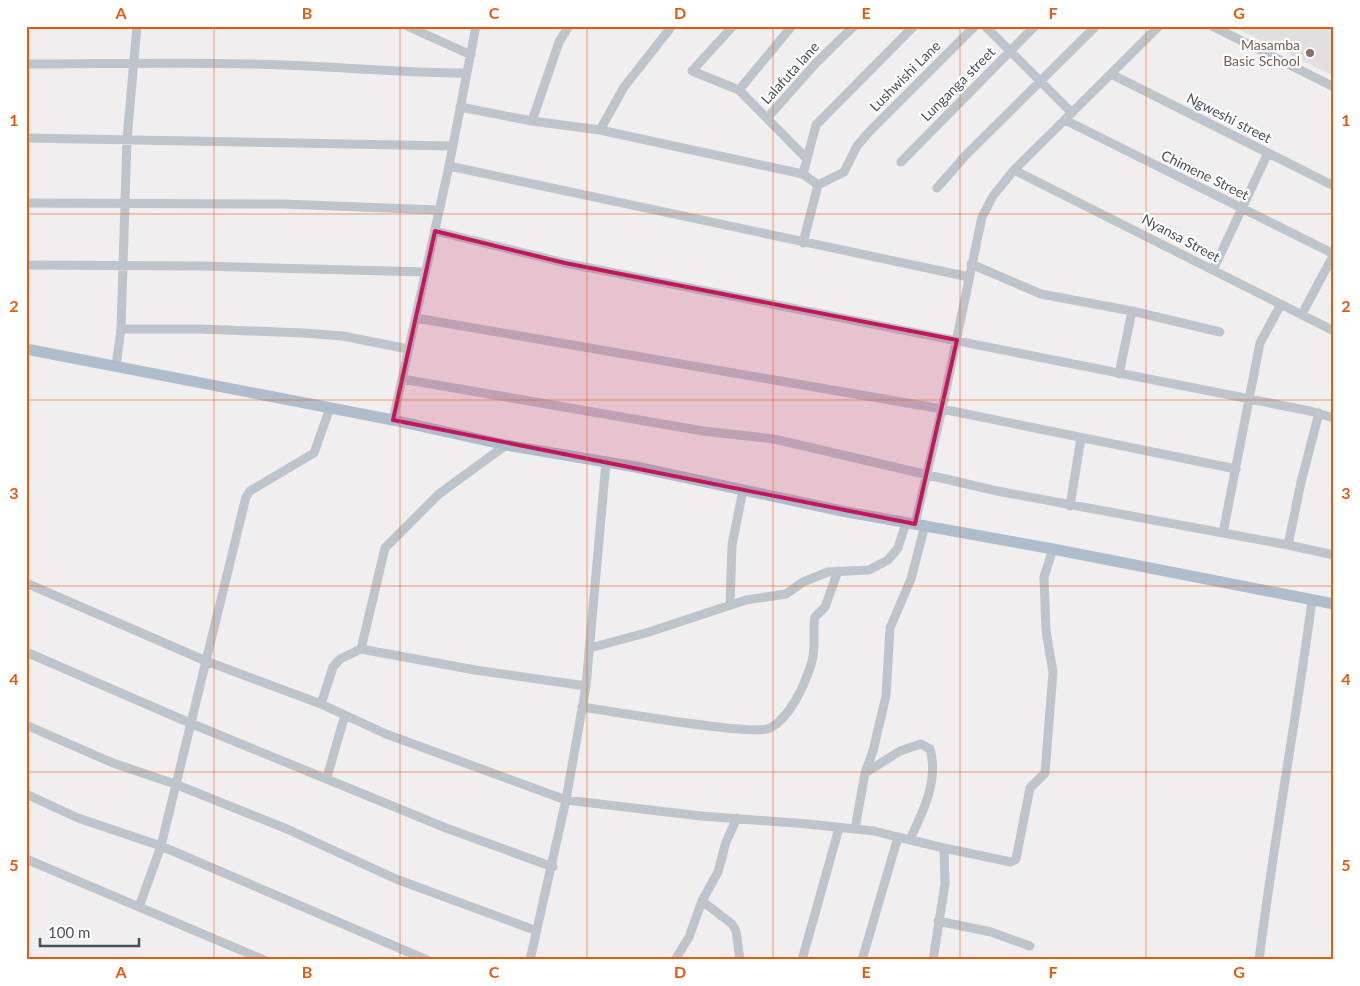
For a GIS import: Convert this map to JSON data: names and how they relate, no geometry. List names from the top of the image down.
{
  "streets": {
    "street": [
      "Lalafuta lane",
      "Lushwishi Lane",
      "Lunganga street",
      "Ngweshi street",
      "Chimene Street",
      "Nyansa Street"
    ]
  },
  "places": ["Masamba Basic School"],
  "scale_bar": "100 m",
  "grid": {
    "columns": [
      "A",
      "B",
      "C",
      "D",
      "E",
      "F",
      "G"
    ],
    "rows": [
      "1",
      "2",
      "3",
      "4",
      "5"
    ]
  }
}
